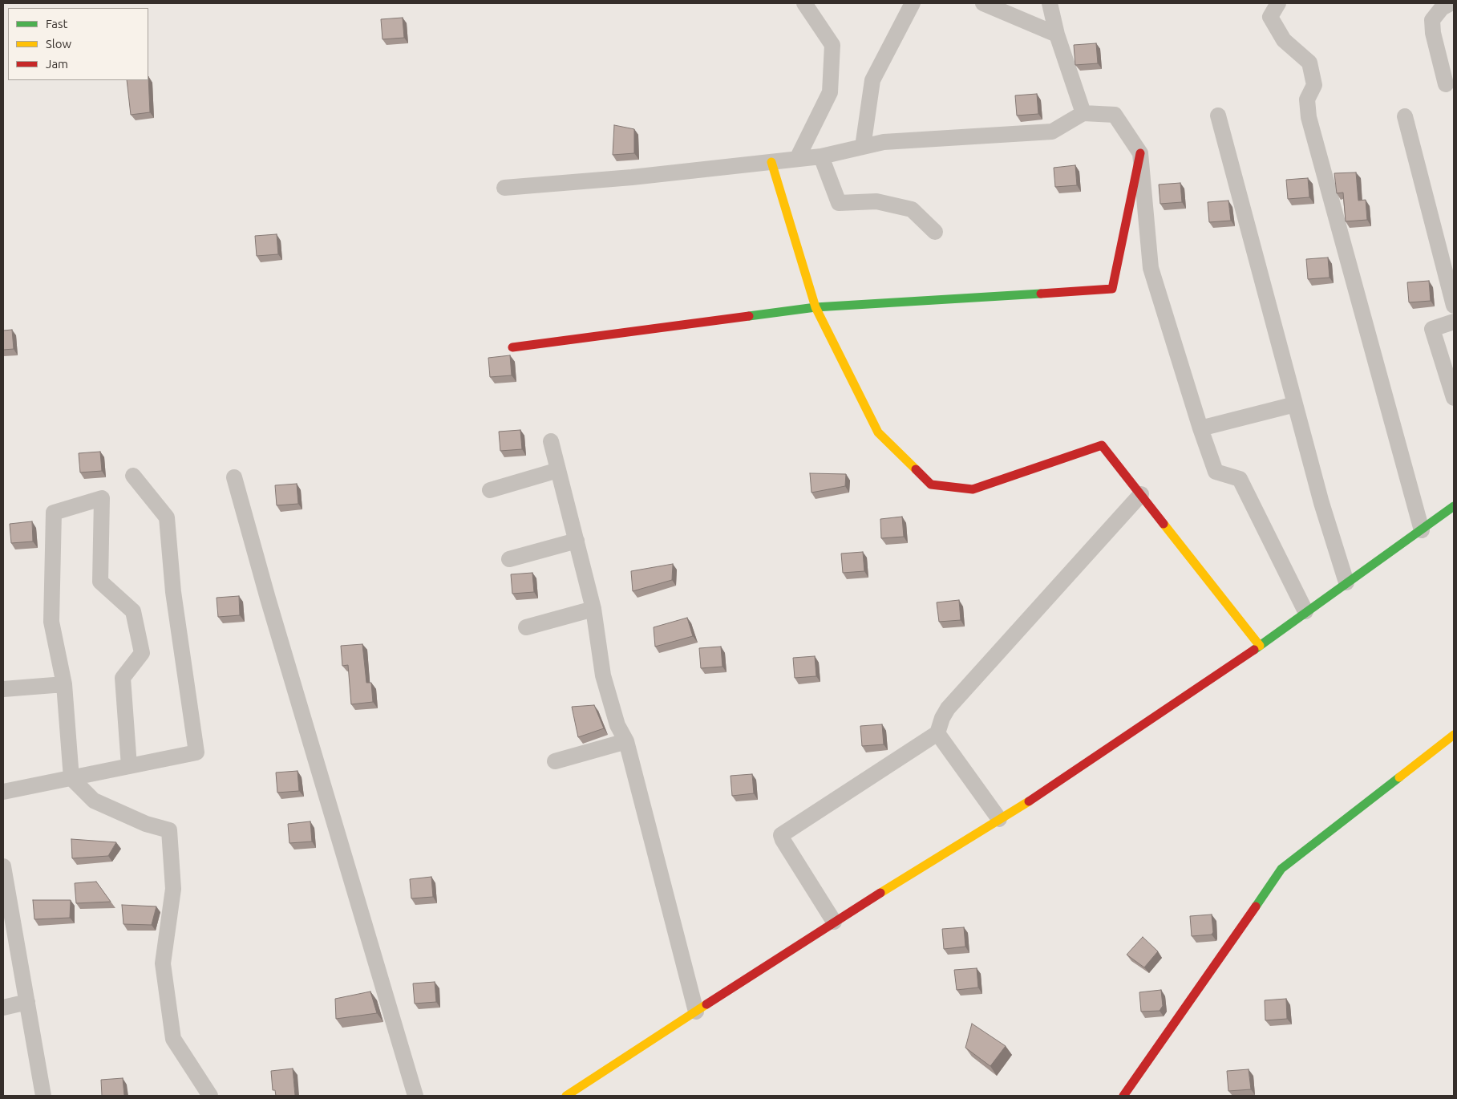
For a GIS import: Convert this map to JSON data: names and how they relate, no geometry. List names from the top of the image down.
{
  "legend": ["Fast", "Slow", "Jam"]
}
